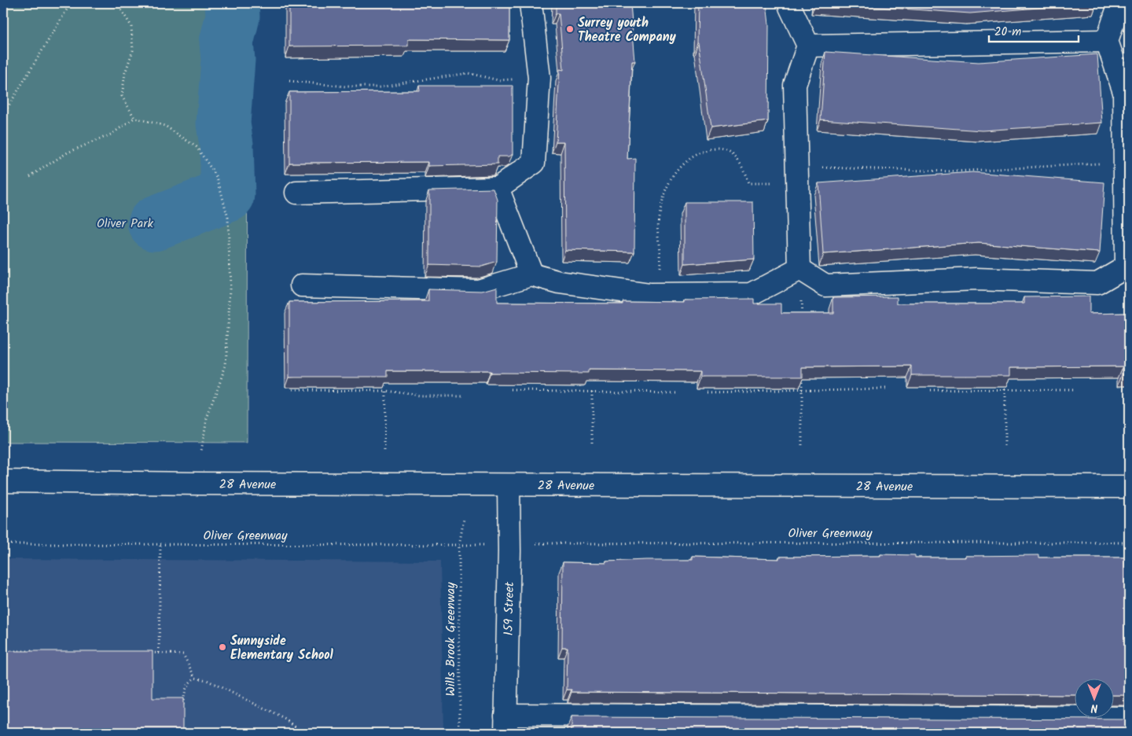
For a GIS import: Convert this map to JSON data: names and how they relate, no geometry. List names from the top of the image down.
{
  "streets": {
    "street": ["28 Avenue", "159 Street"],
    "path": ["Oliver Greenway", "Wills Brook Greenway"]
  },
  "crossings": [
    ["28 Avenue", "159 Street"],
    ["Oliver Greenway", "Wills Brook Greenway"]
  ],
  "parks": ["Oliver Park"],
  "places": ["Surrey youth Theatre Company", "Sunnyside Elementary School"],
  "scale_bar": "20 m",
  "north": "bottom"
}
